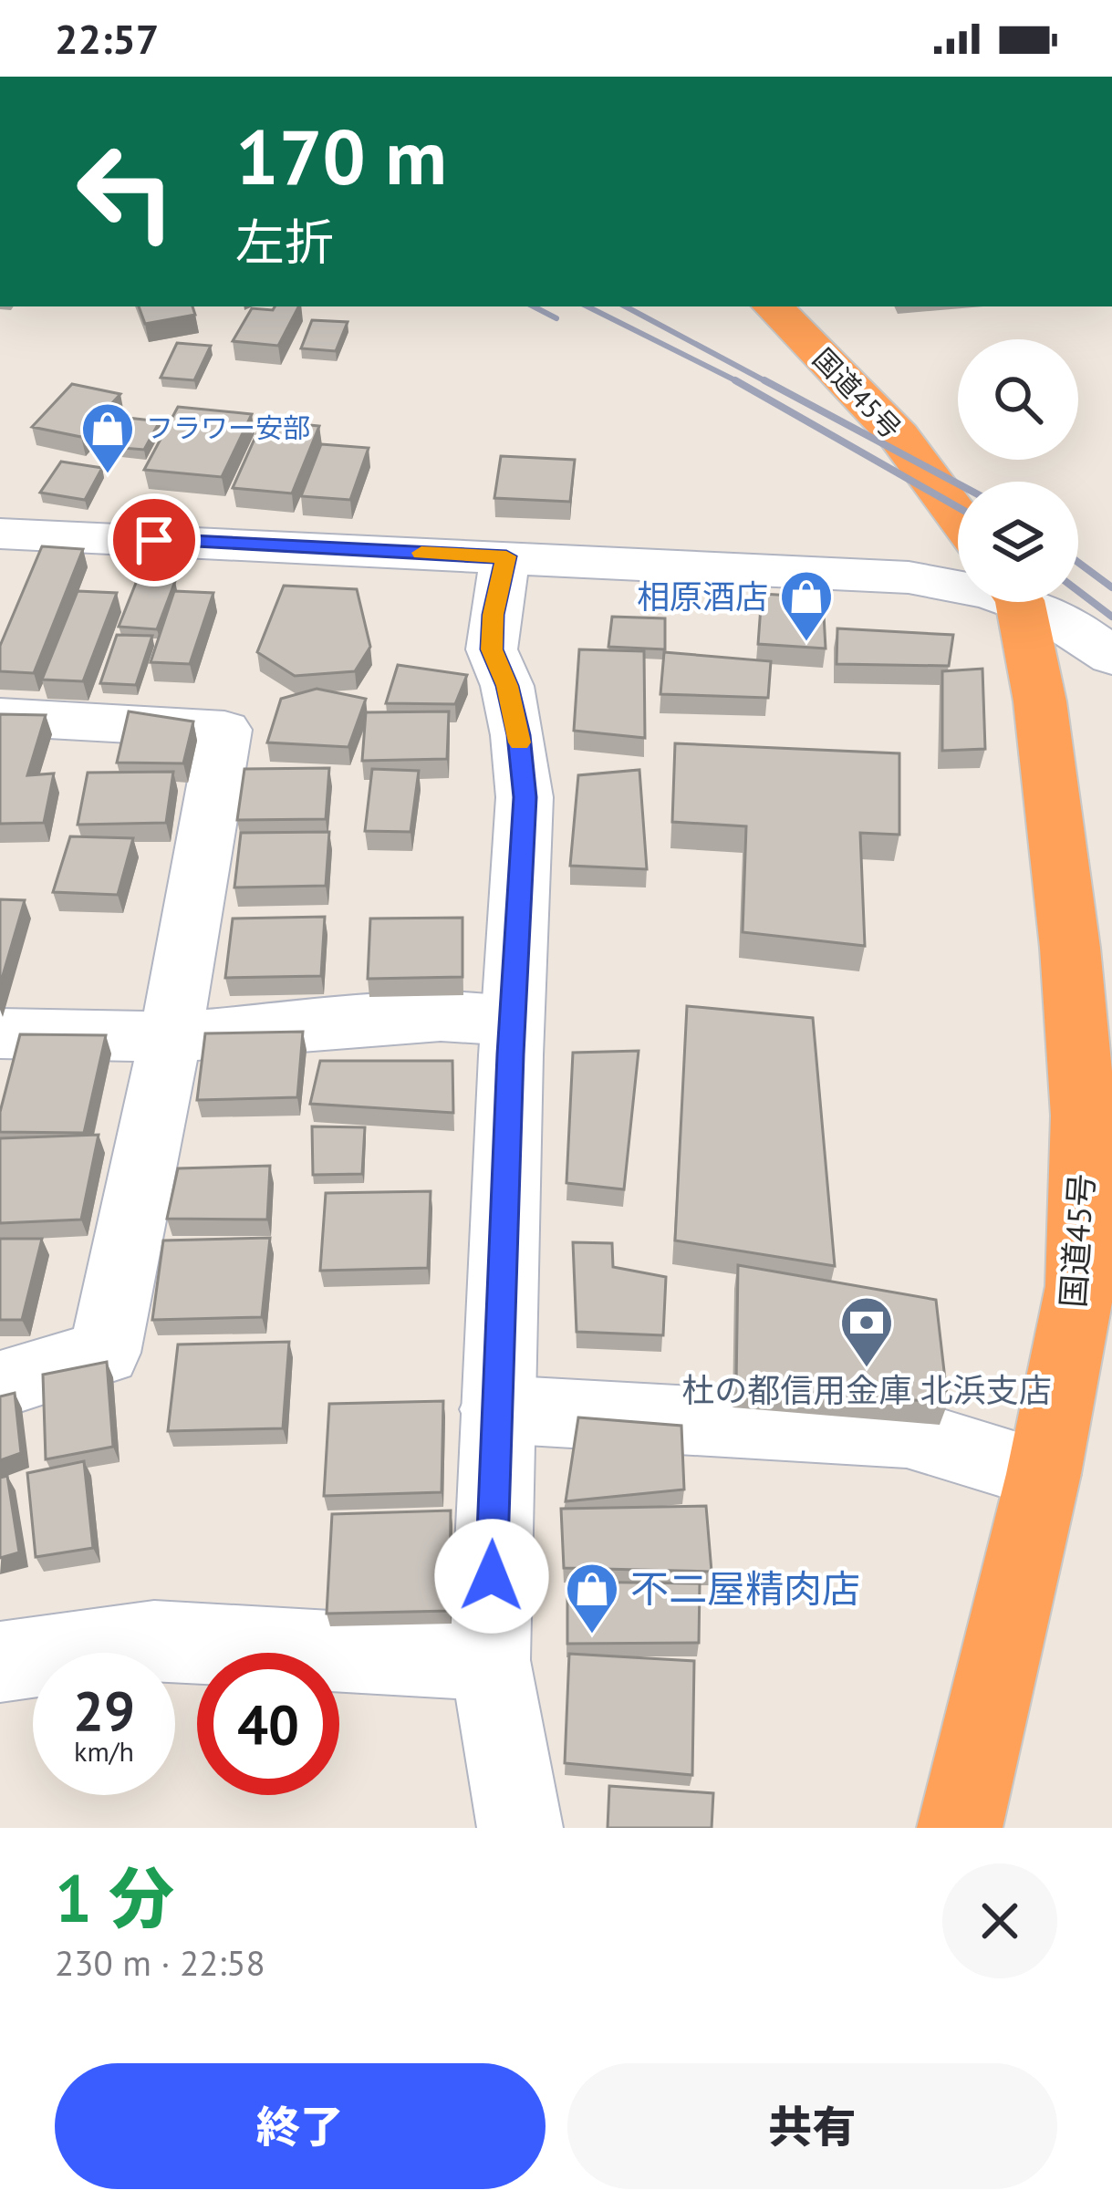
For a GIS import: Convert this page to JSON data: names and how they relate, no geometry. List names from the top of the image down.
{
  "streets": {
    "highway": ["国道45号"]
  },
  "places": {
    "shop": ["フラワー安部", "相原酒店", "不二屋精肉店"],
    "bank": ["杜の都信用金庫 北浜支店"]
  },
  "page": {
    "status": "22:57",
    "turn": ["170 m", "左折"],
    "speed": "29 km/h",
    "limit": "40",
    "heading": ["1 分", "230 m · 22:58"],
    "buttons": ["終了", "共有"]
  }
}
